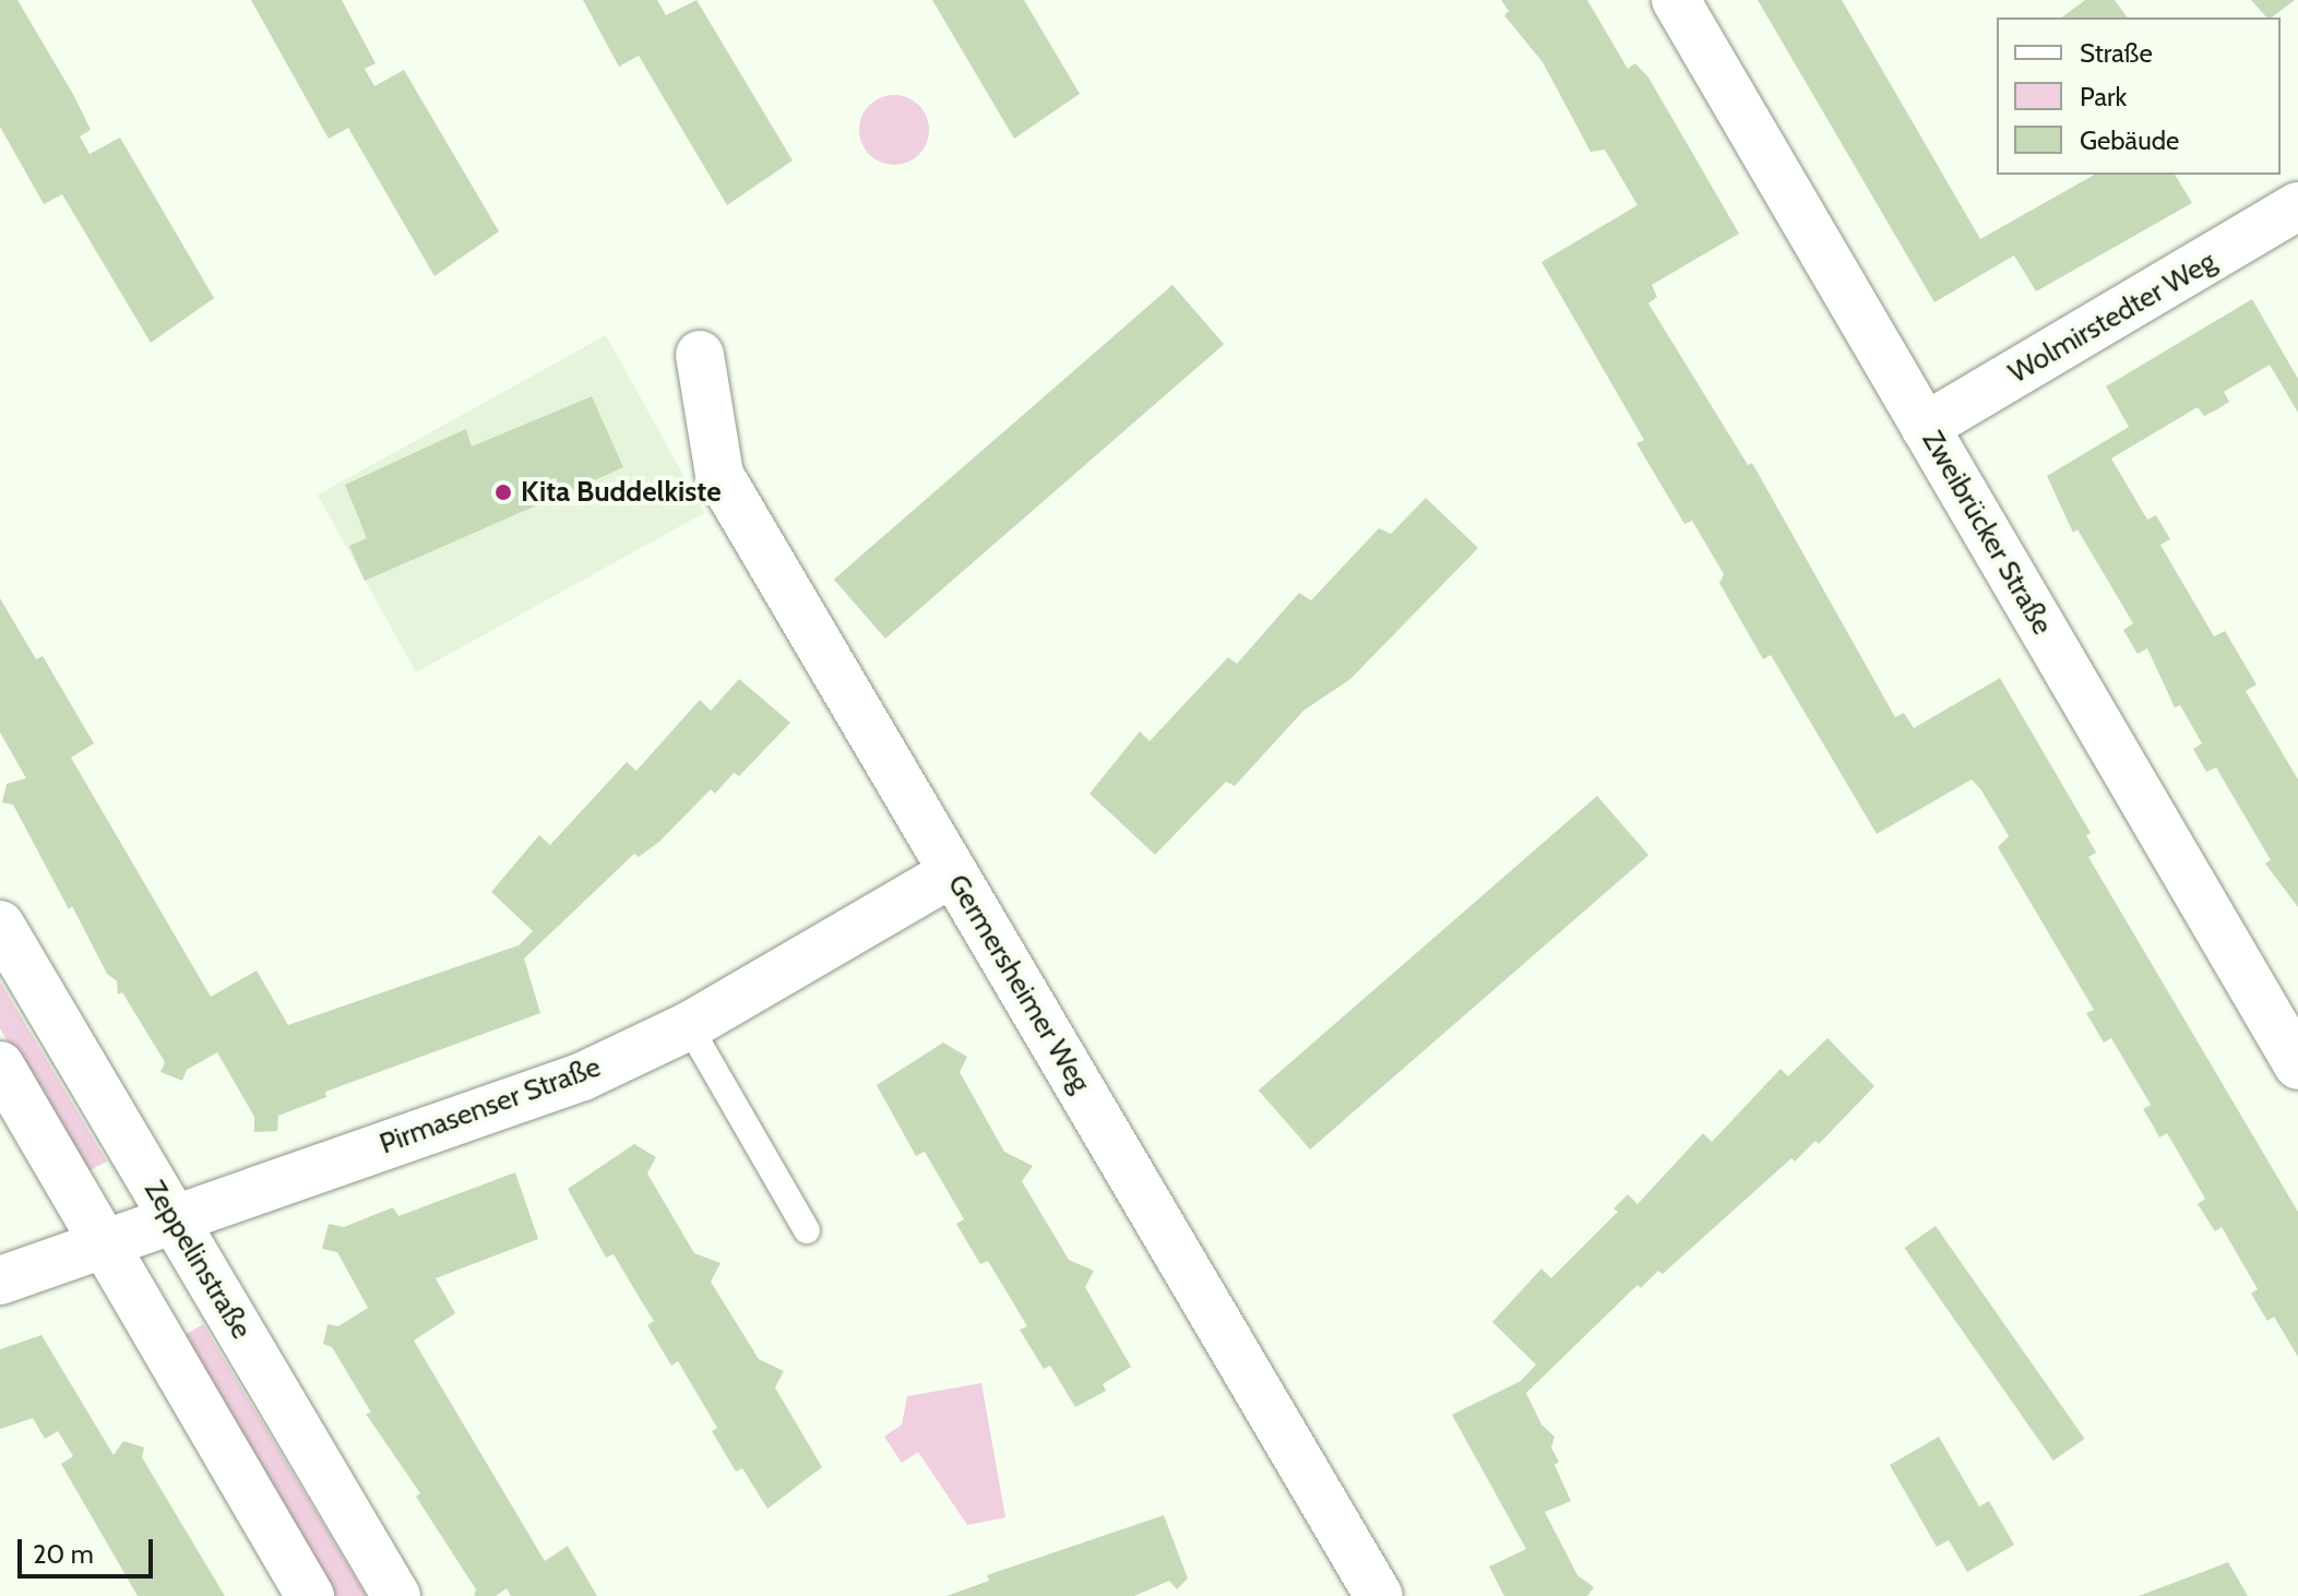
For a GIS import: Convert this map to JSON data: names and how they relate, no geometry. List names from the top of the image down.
{
  "streets": {
    "street": [
      "Wolmirstedter Weg",
      "Zweibrücker Straße",
      "Germersheimer Weg",
      "Pirmasenser Straße",
      "Zeppelinstraße"
    ]
  },
  "crossings": [
    ["Wolmirstedter Weg", "Zweibrücker Straße"],
    ["Germersheimer Weg", "Pirmasenser Straße"],
    ["Pirmasenser Straße", "Zeppelinstraße"]
  ],
  "places": ["Kita Buddelkiste"],
  "legend": ["Straße", "Park", "Gebäude"],
  "scale_bar": "20 m"
}
